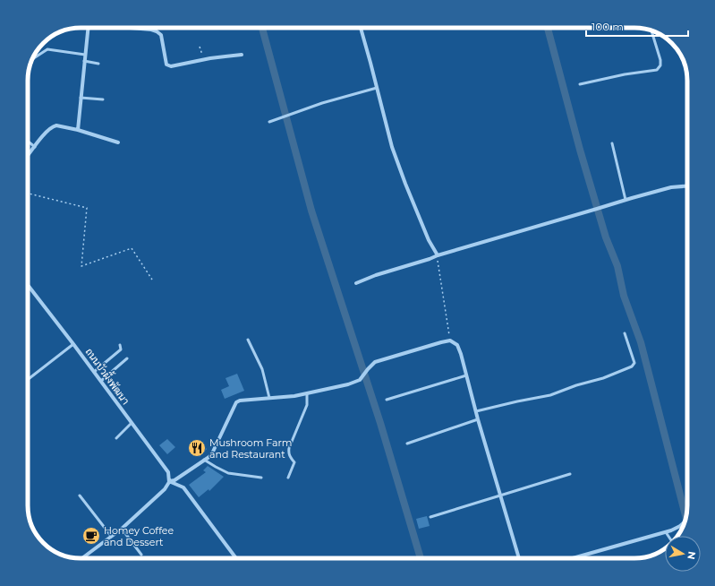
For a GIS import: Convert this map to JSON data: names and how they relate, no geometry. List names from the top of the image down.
{
  "streets": {
    "street": ["ถนนบัวผึ้งพัฒนา"]
  },
  "places": {
    "restaurant": ["Mushroom Farm and Restaurant"],
    "cafe": ["Homey Coffee and Dessert"]
  },
  "scale_bar": "100 m",
  "north": "right"
}
